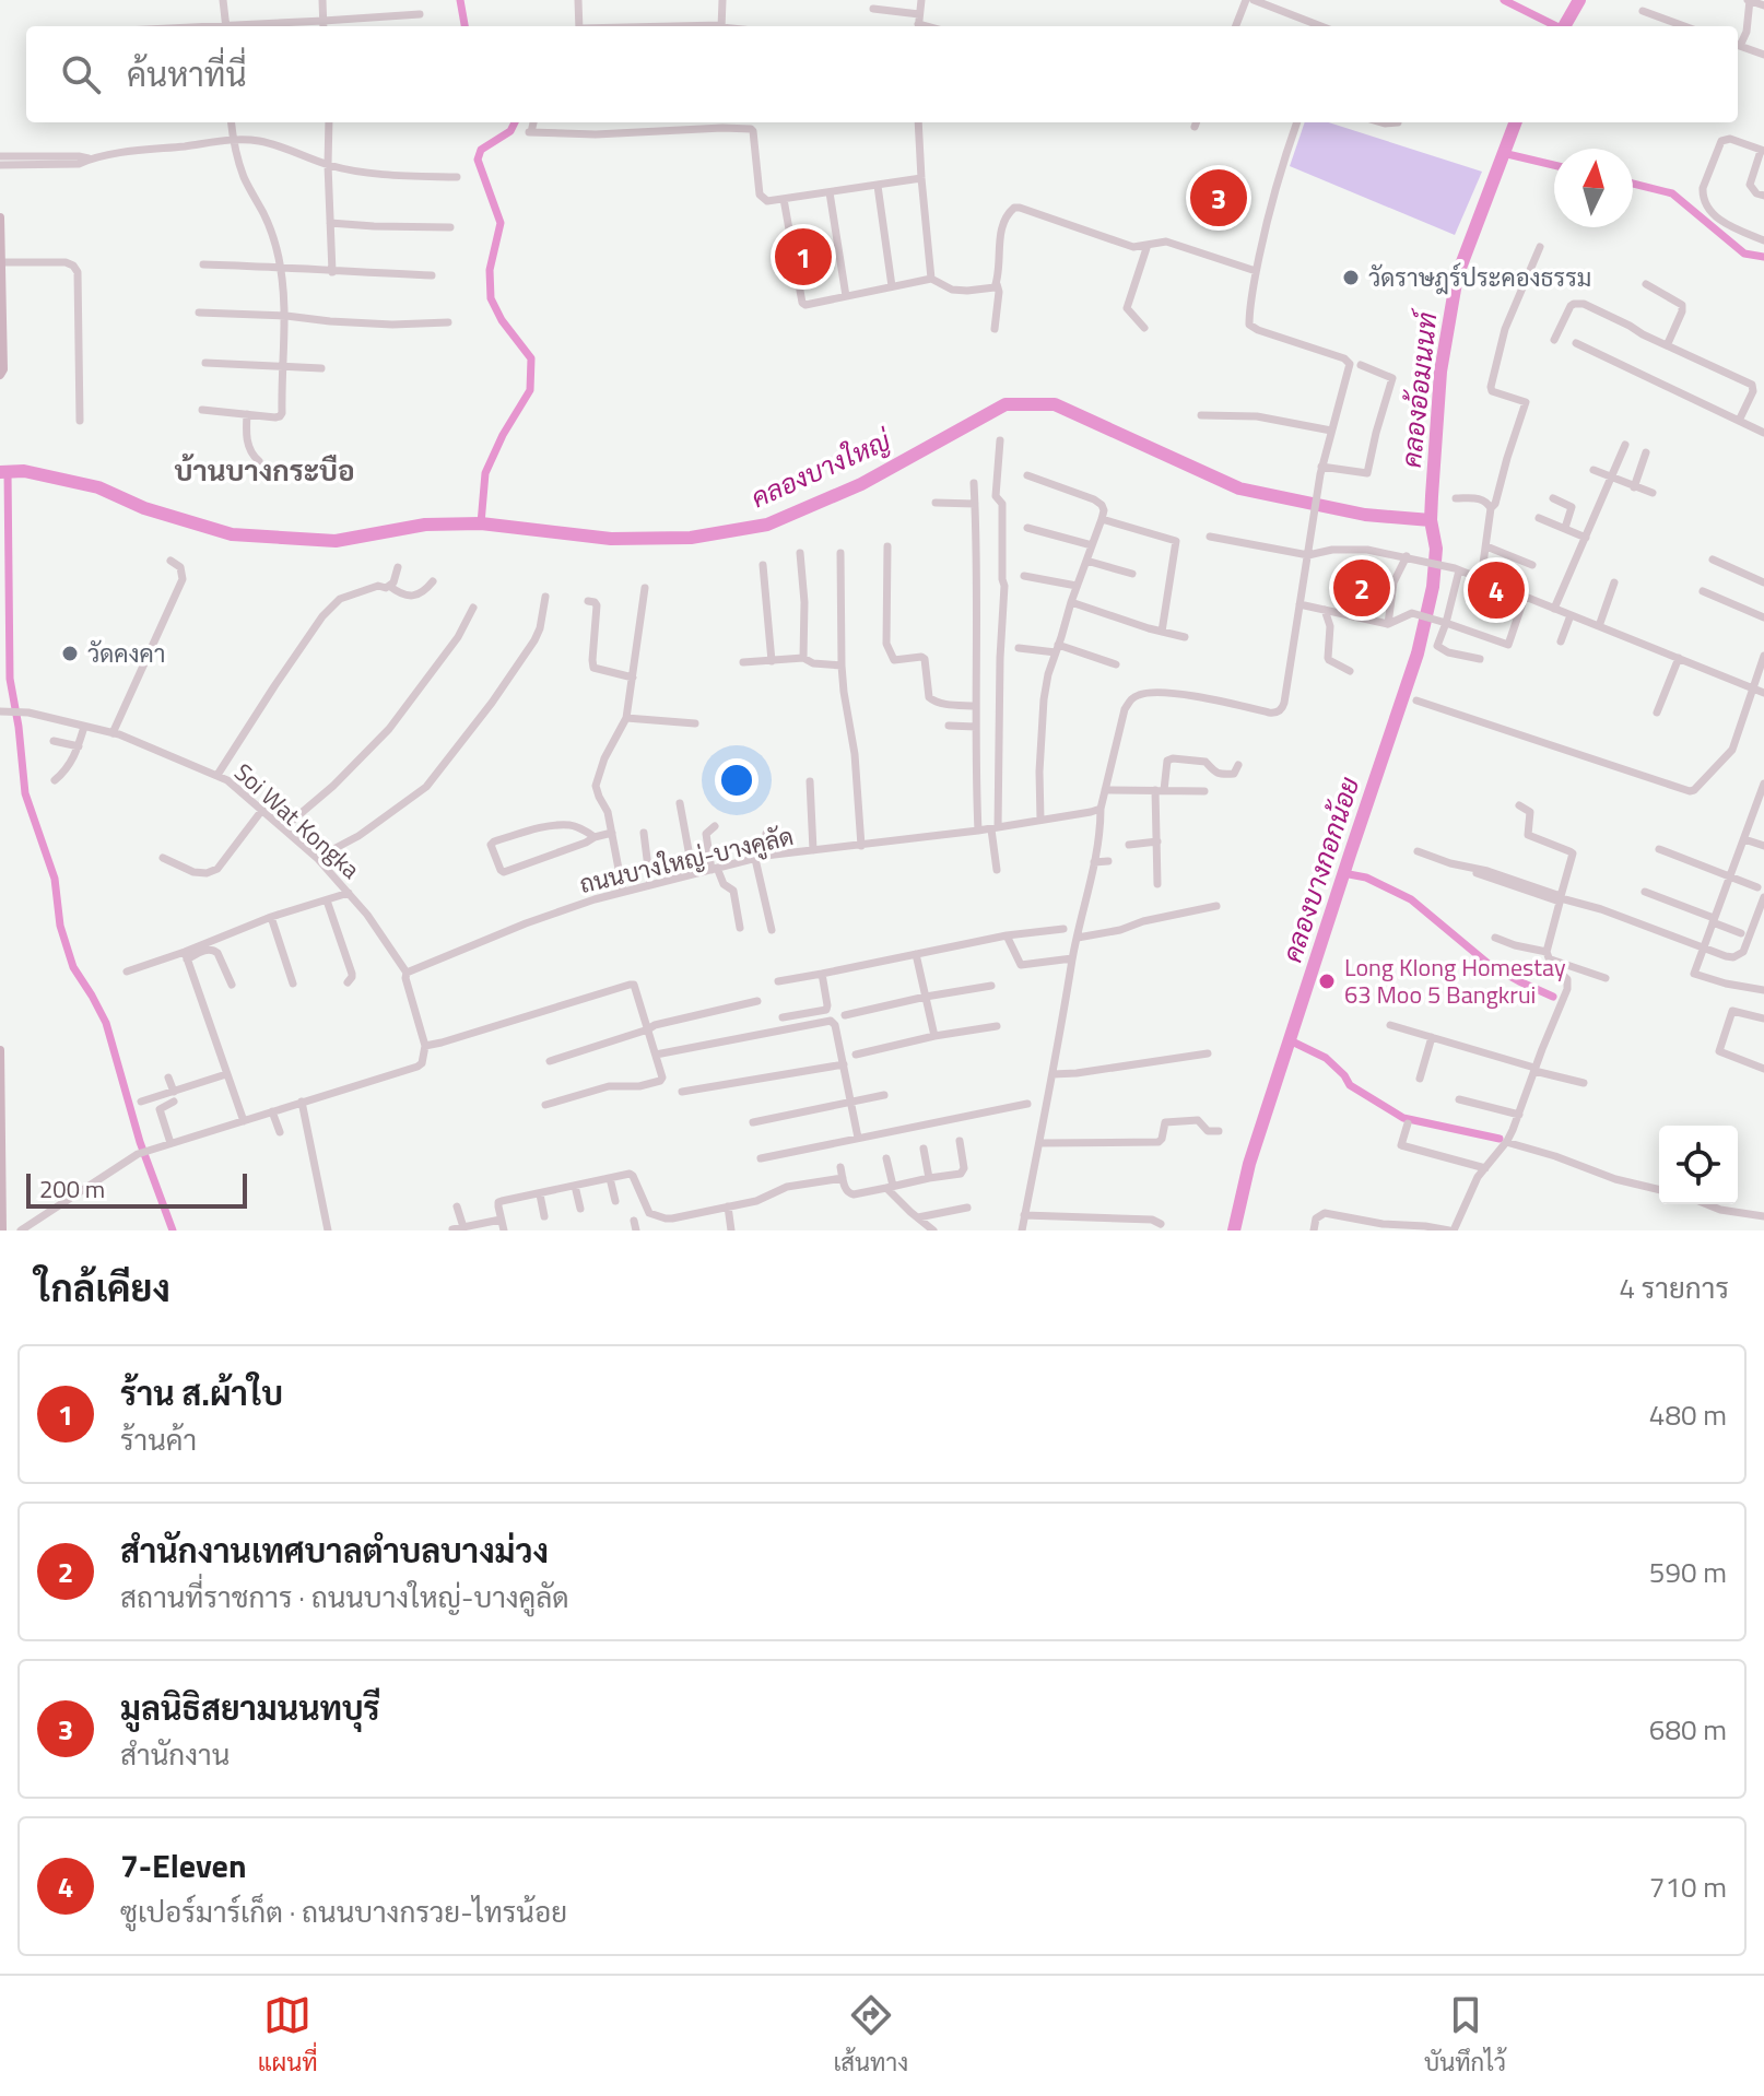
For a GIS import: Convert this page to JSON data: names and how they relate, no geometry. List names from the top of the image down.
{
  "streets": {
    "street": ["Soi Wat Kongka", "ถนนบางใหญ่-บางคูลัด"]
  },
  "crossings": [
    ["Soi Wat Kongka", "ถนนบางใหญ่-บางคูลัด"]
  ],
  "districts": ["บ้านบางกระบือ"],
  "water": ["คลองอ้อมนนท์", "คลองบางใหญ่", "คลองบางกอกน้อย"],
  "places": ["วัดราษฎร์ประคองธรรม", "วัดคงคา", "Long Klong Homestay 63 Moo 5 Bangkrui"],
  "scale_bar": "200 m",
  "north": "top",
  "page": {
    "search": "ค้นหาที่นี่",
    "pins": [
      "3",
      "1",
      "2",
      "4"
    ],
    "scale": "200 m",
    "heading": ["ใกล้เคียง", "4 รายการ"],
    "list": [
      {
        "mark": "1",
        "name": "ร้าน ส.ผ้าใบ",
        "note": "ร้านค้า",
        "value": "480 m"
      },
      {
        "mark": "2",
        "name": "สํานักงานเทศบาลตําบลบางม่วง",
        "note": "สถานที่ราชการ · ถนนบางใหญ่-บางคูลัด",
        "value": "590 m"
      },
      {
        "mark": "3",
        "name": "มูลนิธิสยามนนทบุรี",
        "note": "สำนักงาน",
        "value": "680 m"
      },
      {
        "mark": "4",
        "name": "7-Eleven",
        "note": "ซูเปอร์มาร์เก็ต · ถนนบางกรวย-ไทรน้อย",
        "value": "710 m"
      }
    ],
    "nav": ["แผนที่", "เส้นทาง", "บันทึกไว้"]
  }
}
